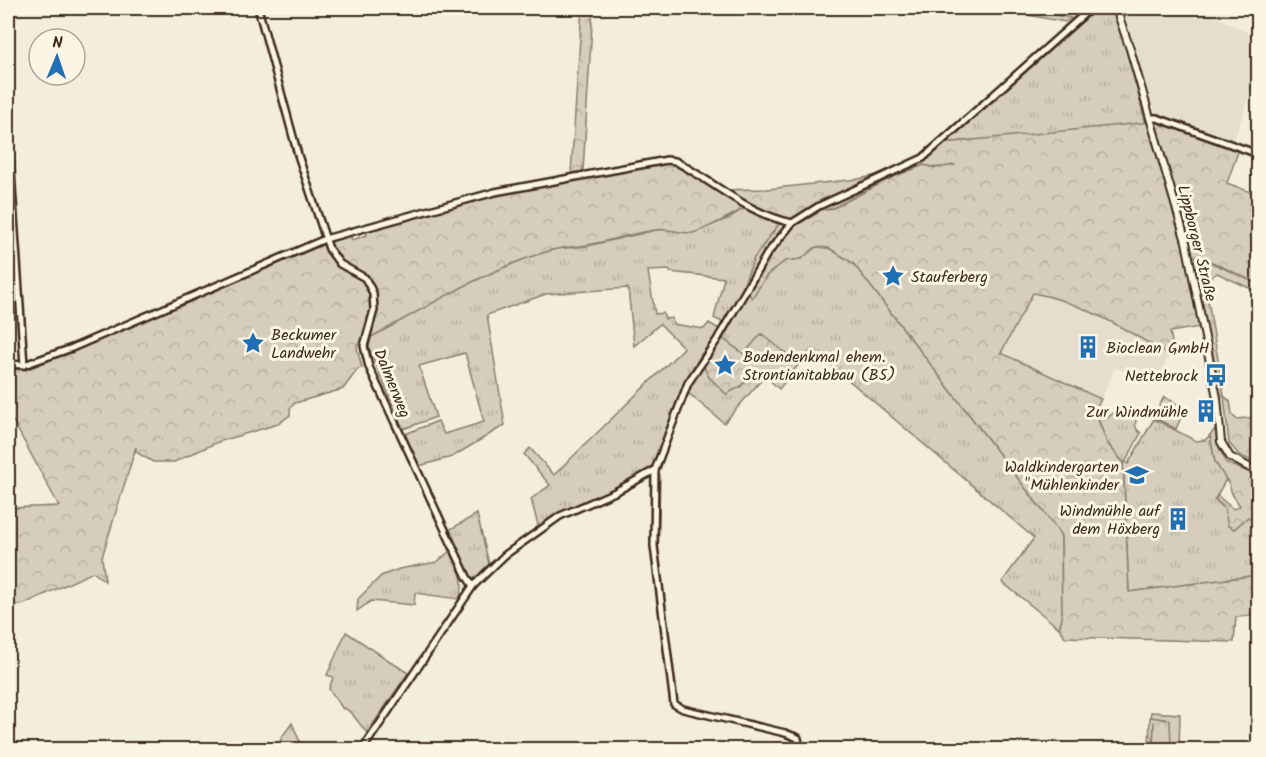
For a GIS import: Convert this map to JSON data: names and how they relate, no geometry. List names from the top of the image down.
{
  "streets": {
    "street": ["Lippborger Straße", "Dalmerweg"]
  },
  "places": {
    "place": ["Stauferberg", "Beckumer Landwehr", "Bodendenkmal ehem. Strontianitabbau (B5)"],
    "building": ["Bioclean GmbH", "Zur Windmühle", "Windmühle auf dem Höxberg"],
    "bus stop": ["Nettebrock"],
    "school or university": ["Waldkindergarten \"Mühlenkinder"]
  },
  "north": "top"
}
